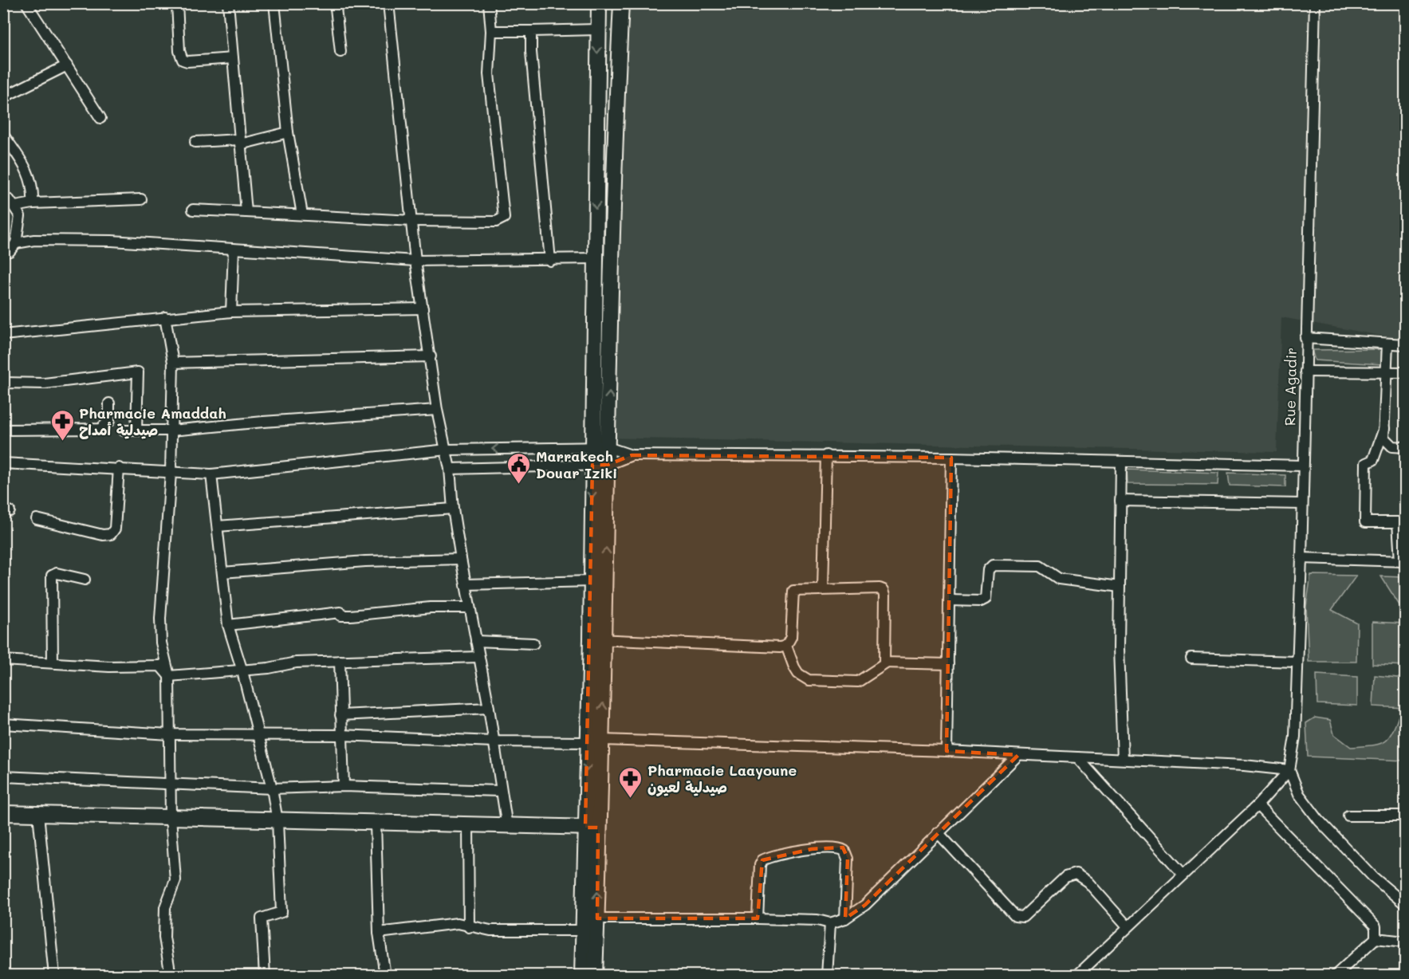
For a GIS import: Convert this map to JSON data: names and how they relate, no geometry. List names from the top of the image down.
{
  "streets": {
    "street": ["Rue Agadir"]
  },
  "places": {
    "pharmacy": ["Pharmacie Amaddah صيدلية أمداح", "Pharmacie Laayoune صيدلية لعيون"],
    "public building": ["Marrakech Douar Iziki"]
  }
}
